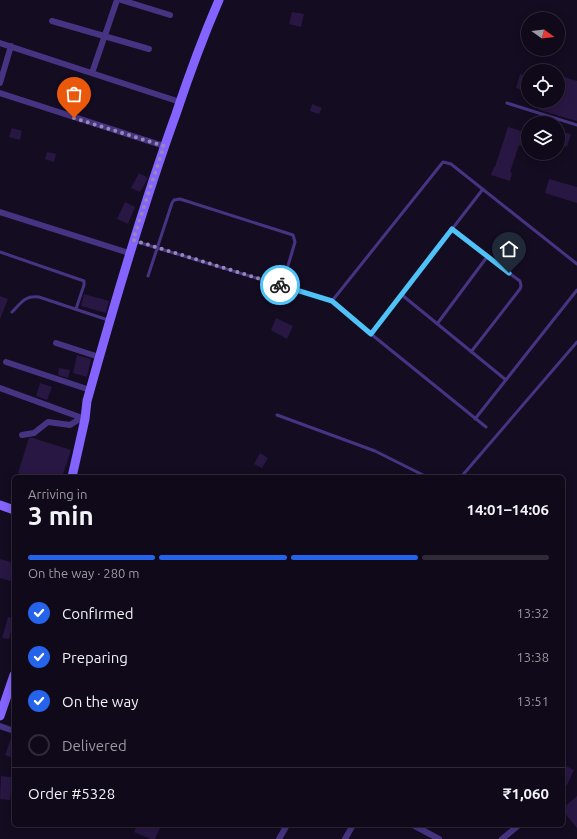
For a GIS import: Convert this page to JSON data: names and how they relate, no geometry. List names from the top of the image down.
{
  "north": "right",
  "page": {
    "heading": ["3 min", "Arriving in", "14:01–14:06"],
    "panel": ["Order #5328", "₹1,060"],
    "bar": "On the way · 280 m",
    "list": [
      ["Confirmed", "13:32"],
      ["Preparing", "13:38"],
      ["On the way", "13:51"],
      "Delivered"
    ]
  }
}
